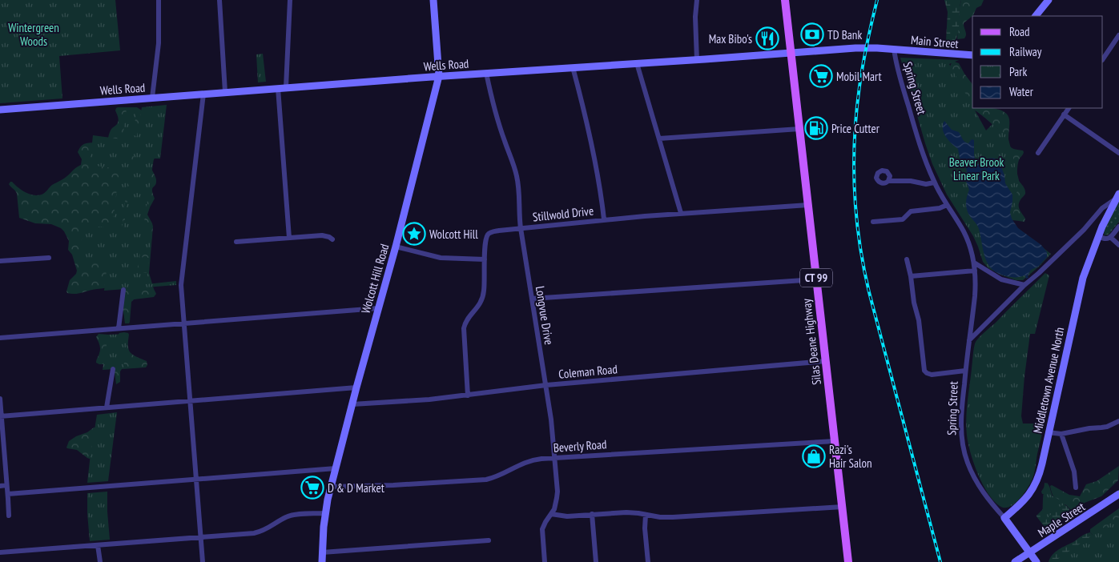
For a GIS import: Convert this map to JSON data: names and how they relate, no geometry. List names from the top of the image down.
{
  "streets": {
    "main road": ["CT 99", "Silas Deane Highway"],
    "street": [
      "Main Street",
      "Wells Road",
      "Spring Street",
      "Stillwold Drive",
      "Wolcott Hill Road",
      "Longvue Drive",
      "Coleman Road",
      "Middletown Avenue North",
      "Beverly Road",
      "Maple Street"
    ]
  },
  "crossings": [
    ["Main Street", "Wells Road"],
    ["Main Street", "Spring Street"],
    ["Wells Road", "Spring Street"],
    ["Wells Road", "Wolcott Hill Road"],
    ["Wells Road", "Longvue Drive"],
    ["Wells Road", "Silas Deane Highway"],
    ["Spring Street", "Middletown Avenue North"],
    ["Spring Street", "Maple Street"],
    ["Stillwold Drive", "Longvue Drive"],
    ["Stillwold Drive", "Silas Deane Highway"],
    ["Stillwold Drive", "Coleman Road"],
    ["Wolcott Hill Road", "Coleman Road"],
    ["Wolcott Hill Road", "Beverly Road"],
    ["Longvue Drive", "Coleman Road"],
    ["Longvue Drive", "Beverly Road"],
    ["Silas Deane Highway", "Coleman Road"],
    ["Silas Deane Highway", "Beverly Road"]
  ],
  "parks": ["Wintergreen Woods", "Beaver Brook Linear Park"],
  "places": {
    "bank": ["TD Bank"],
    "restaurant": ["Max Bibo's"],
    "supermarket": ["Mobil Mart", "D & D Market"],
    "fuel station": ["Price Cutter"],
    "place": ["Wolcott Hill"],
    "shop": ["Razi's Hair Salon"]
  },
  "legend": [
    "Road",
    "Railway",
    "Park",
    "Water"
  ]
}
